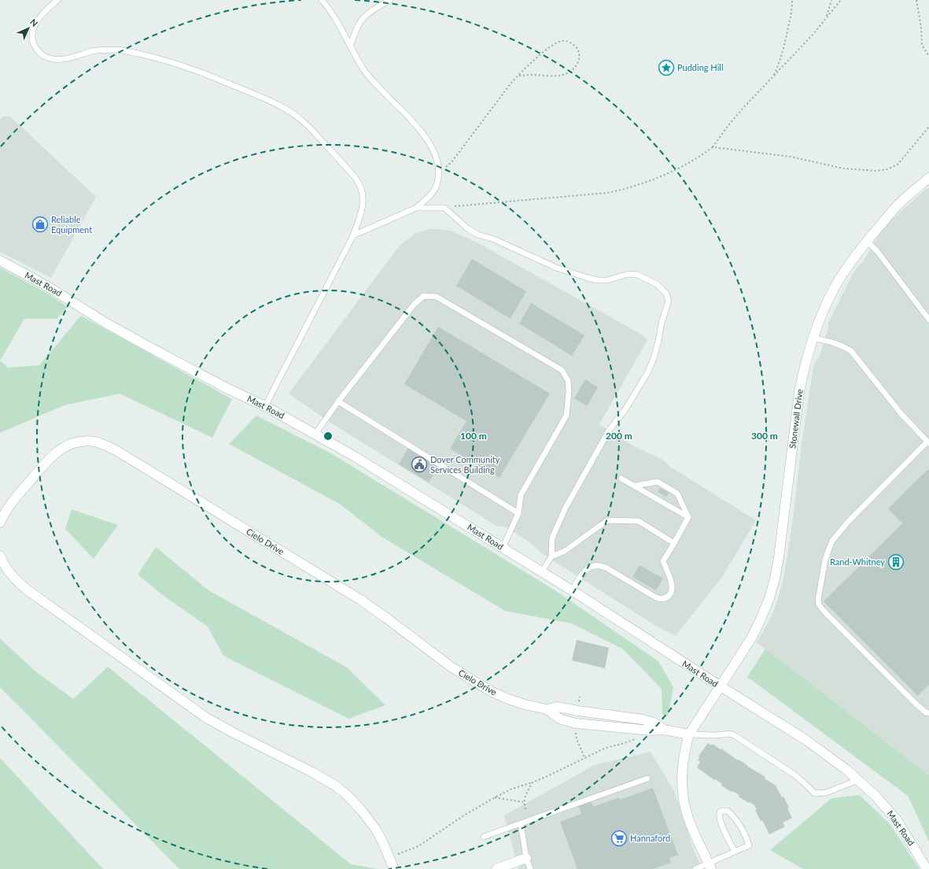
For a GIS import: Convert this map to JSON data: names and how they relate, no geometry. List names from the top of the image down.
{
  "streets": {
    "street": ["Mast Road", "Stonewall Drive", "Cielo Drive"]
  },
  "crossings": [
    ["Mast Road", "Stonewall Drive"],
    ["Stonewall Drive", "Cielo Drive"]
  ],
  "places": {
    "place": ["Pudding Hill"],
    "shop": ["Reliable Equipment"],
    "public building": ["Dover Community Services Building"],
    "building": ["Rand-Whitney"],
    "supermarket": ["Hannaford"]
  },
  "north": "top right",
  "rings": ["100 m", "200 m", "300 m"]
}
